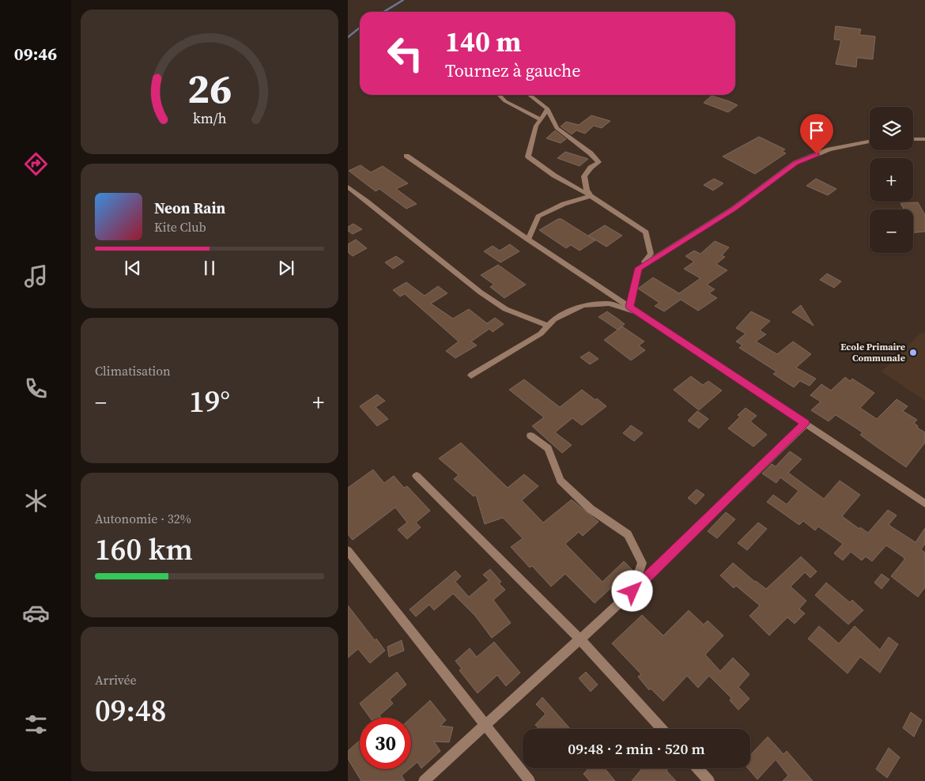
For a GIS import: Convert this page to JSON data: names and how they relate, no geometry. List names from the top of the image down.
{
  "places": ["Ecole Primaire Communale"],
  "page": {
    "tabs": "09:46",
    "turn": ["140 m", "Tournez à gauche"],
    "map_buttons": ["+", "−"],
    "song": ["Neon Rain", "Kite Club"],
    "tile": [
      "Climatisation",
      ["Autonomie · 32%", "160 km"],
      ["Arrivée", "09:48"]
    ],
    "heat": ["−", "19°", "+"],
    "limit": "30",
    "trip": "09:48 · 2 min · 520 m",
    "gauge": ["26", "km/h"]
  }
}
